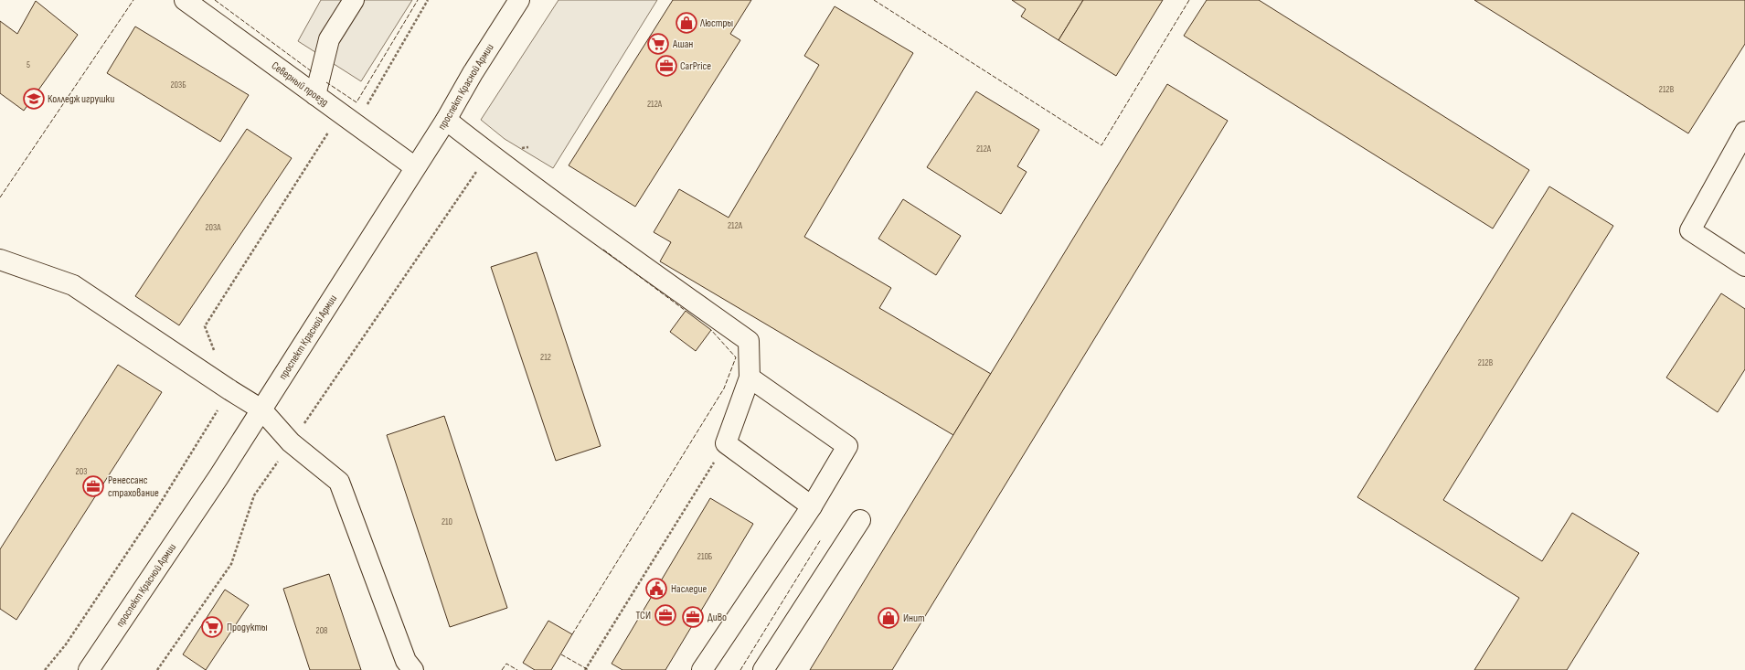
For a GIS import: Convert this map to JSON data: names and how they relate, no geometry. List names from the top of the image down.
{
  "streets": {
    "main road": ["Северный проезд", "проспект Красной Армии"]
  },
  "crossings": [
    ["Северный проезд", "проспект Красной Армии"]
  ],
  "places": {
    "shop": ["Люстры", "Инит"],
    "supermarket": ["Ашан", "Продукты"],
    "office": [
      "CarPrice",
      "Ренессанс страхование",
      "ТСИ",
      "ДиВо"
    ],
    "school or university": ["Колледж игрушки"],
    "public building": ["Наследие"]
  },
  "house_numbers": [
    "5",
    "203Б",
    "212В",
    "212А",
    "212А",
    "212А",
    "203А",
    "212",
    "212В",
    "203",
    "210",
    "210Б",
    "208"
  ]
}
